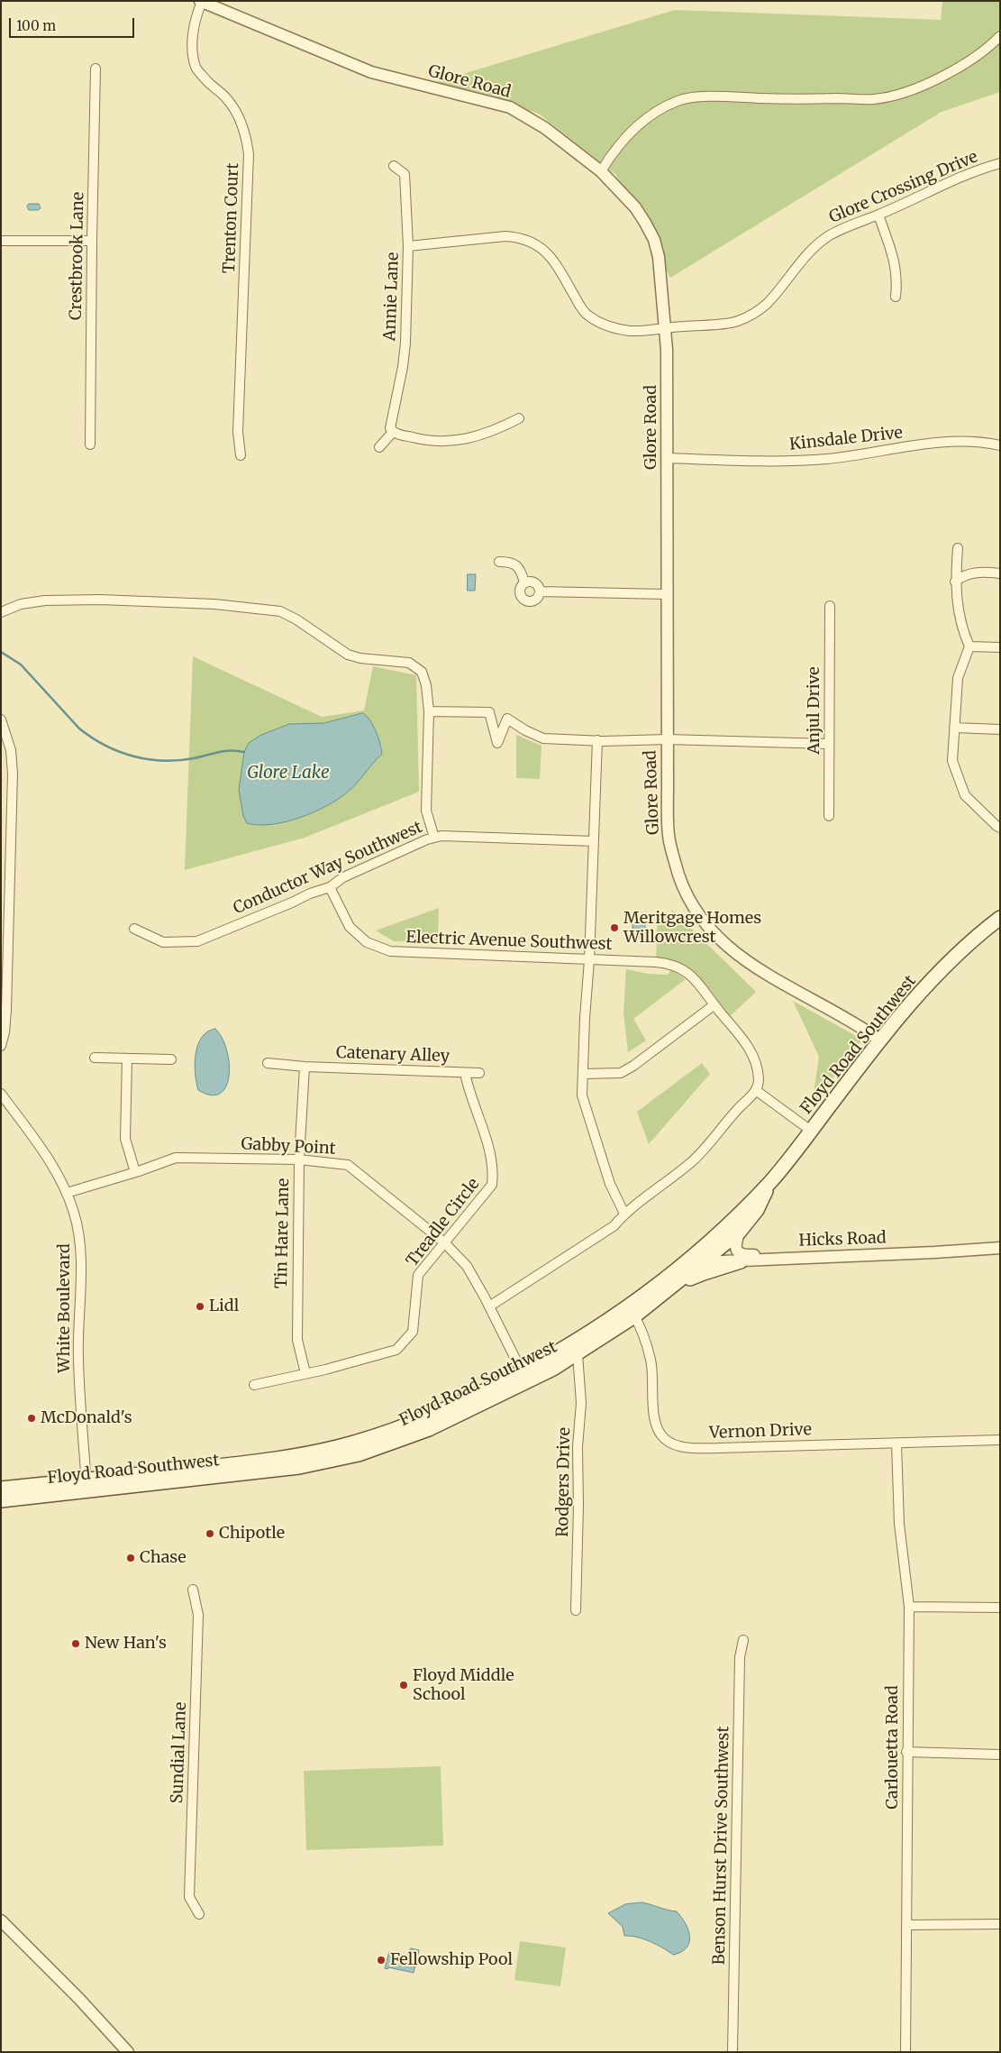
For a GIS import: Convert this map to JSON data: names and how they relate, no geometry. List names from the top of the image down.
{
  "streets": {
    "main road": ["Floyd Road Southwest"],
    "street": [
      "Glore Road",
      "Glore Crossing Drive",
      "Trenton Court",
      "Crestbrook Lane",
      "Annie Lane",
      "Kinsdale Drive",
      "Anjul Drive",
      "Conductor Way Southwest",
      "Electric Avenue Southwest",
      "Catenary Alley",
      "Gabby Point",
      "Treadle Circle",
      "Tin Hare Lane",
      "Hicks Road",
      "White Boulevard",
      "Vernon Drive",
      "Rodgers Drive",
      "Carlouetta Road",
      "Sundial Lane",
      "Benson Hurst Drive Southwest"
    ]
  },
  "crossings": [
    ["Glore Road", "Glore Crossing Drive"],
    ["Glore Road", "Trenton Court"],
    ["Glore Road", "Kinsdale Drive"],
    ["Glore Road", "Floyd Road Southwest"],
    ["Glore Crossing Drive", "Annie Lane"],
    ["Conductor Way Southwest", "Electric Avenue Southwest"],
    ["Floyd Road Southwest", "Gabby Point"],
    ["Floyd Road Southwest", "Hicks Road"],
    ["Floyd Road Southwest", "White Boulevard"],
    ["Floyd Road Southwest", "Vernon Drive"],
    ["Floyd Road Southwest", "Rodgers Drive"],
    ["Catenary Alley", "Treadle Circle"],
    ["Catenary Alley", "Tin Hare Lane"],
    ["Gabby Point", "Treadle Circle"],
    ["Gabby Point", "Tin Hare Lane"],
    ["Gabby Point", "White Boulevard"],
    ["Treadle Circle", "Tin Hare Lane"],
    ["Vernon Drive", "Carlouetta Road"]
  ],
  "water": ["Glore Lake"],
  "places": [
    "Meritgage Homes Willowcrest",
    "Lidl",
    "McDonald's",
    "Chipotle",
    "Chase",
    "New Han's",
    "Floyd Middle School",
    "Fellowship Pool"
  ],
  "scale_bar": "100 m"
}
